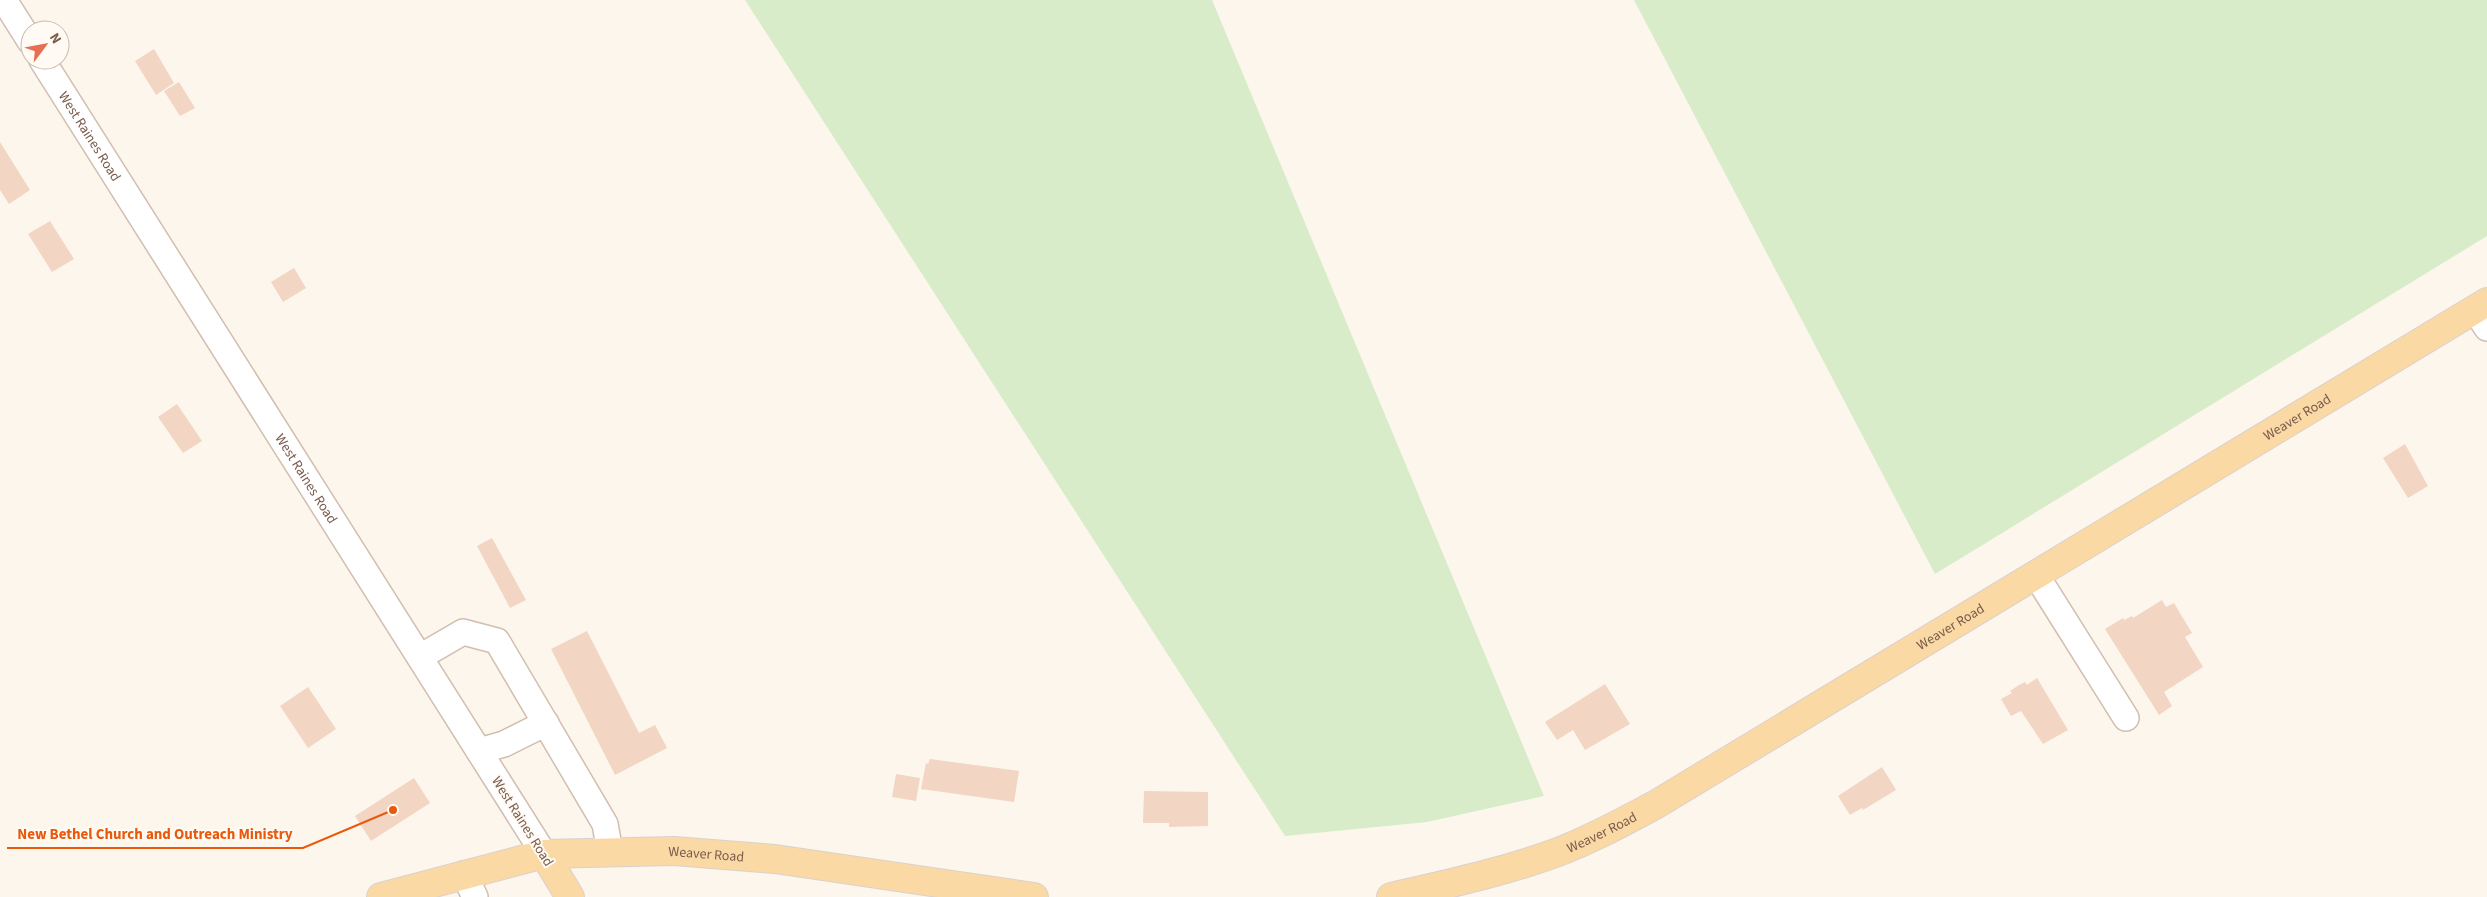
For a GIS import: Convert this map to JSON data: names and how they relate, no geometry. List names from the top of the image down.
{
  "streets": {
    "main road": ["West Raines Road", "Weaver Road"]
  },
  "crossings": [
    ["West Raines Road", "Weaver Road"]
  ],
  "places": ["New Bethel Church and Outreach Ministry"],
  "north": "top right"
}
